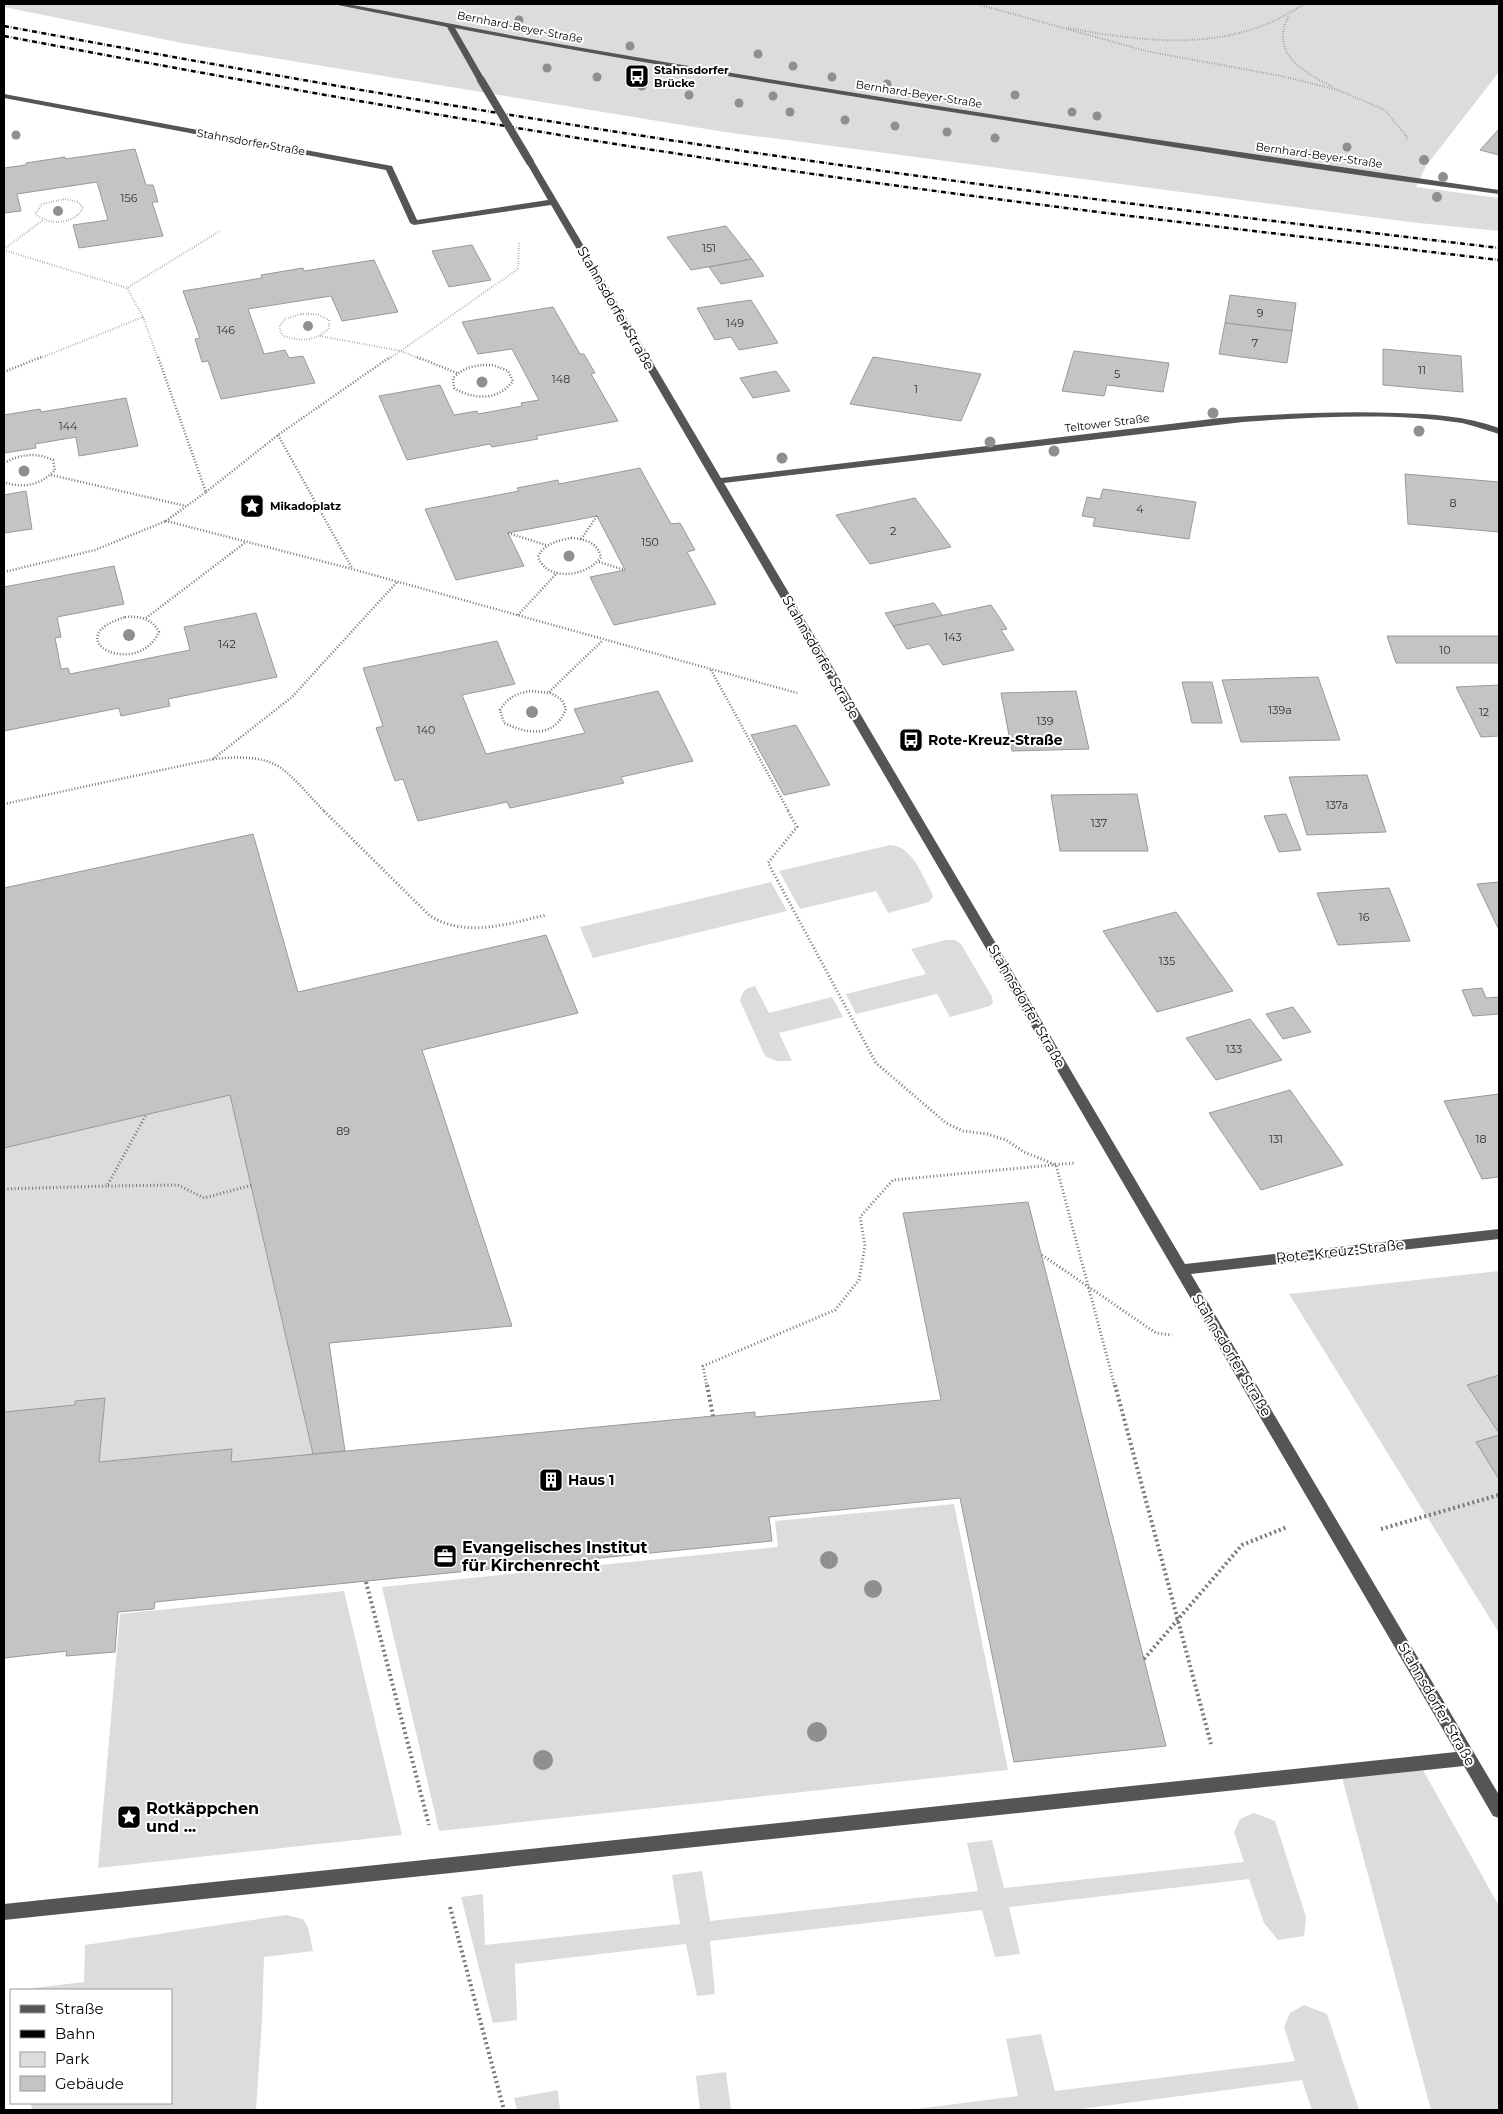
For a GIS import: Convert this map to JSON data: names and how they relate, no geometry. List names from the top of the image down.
{
  "streets": {
    "street": [
      "Bernhard-Beyer-Straße",
      "Stahnsdorfer Straße",
      "Teltower Straße",
      "Rote-Kreuz-Straße"
    ]
  },
  "crossings": [
    ["Bernhard-Beyer-Straße", "Stahnsdorfer Straße"],
    ["Stahnsdorfer Straße", "Teltower Straße"],
    ["Stahnsdorfer Straße", "Rote-Kreuz-Straße"]
  ],
  "places": {
    "bus stop": ["Stahnsdorfer Brücke", "Rote-Kreuz-Straße"],
    "place": ["Mikadoplatz", "Rotkäppchen und ..."],
    "building": ["Haus 1"],
    "office": ["Evangelisches Institut für Kirchenrecht"]
  },
  "house_numbers": [
    "156",
    "151",
    "9",
    "149",
    "146",
    "7",
    "11",
    "5",
    "148",
    "1",
    "144",
    "8",
    "4",
    "2",
    "150",
    "143",
    "142",
    "10",
    "139a",
    "12",
    "139",
    "140",
    "137a",
    "137",
    "16",
    "135",
    "133",
    "89",
    "131",
    "18"
  ],
  "legend": [
    "Straße",
    "Bahn",
    "Park",
    "Gebäude"
  ]
}
